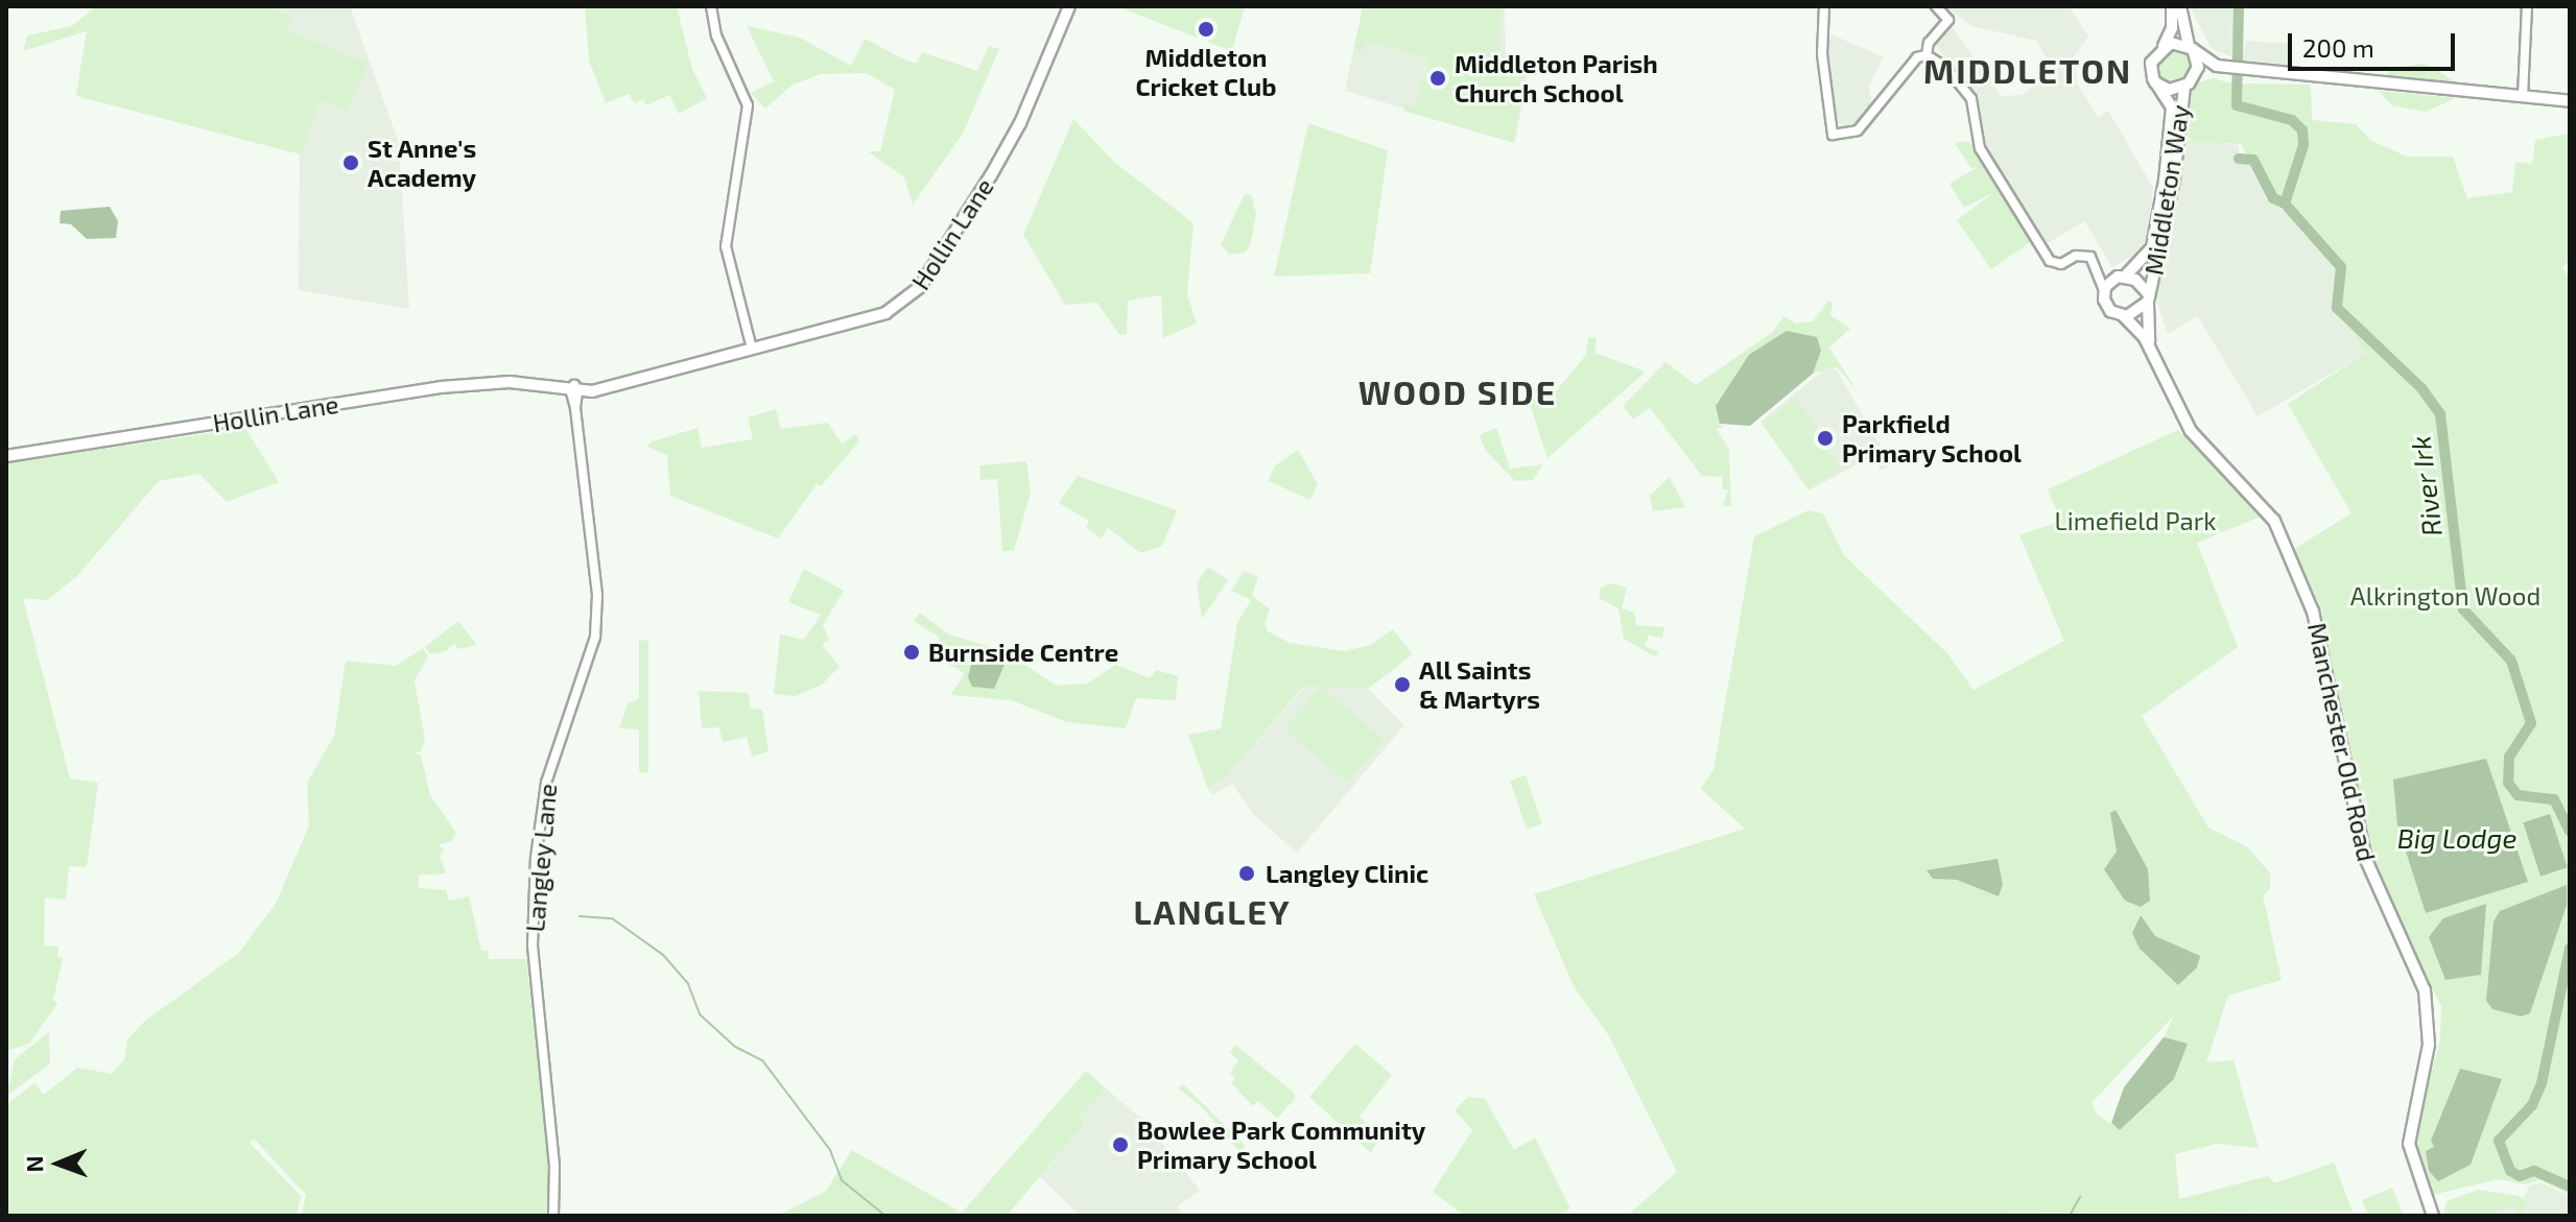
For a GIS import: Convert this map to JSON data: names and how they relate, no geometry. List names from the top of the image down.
{
  "streets": {
    "main road": ["Middleton Way", "Hollin Lane", "Manchester Old Road"],
    "street": ["Langley Lane"]
  },
  "crossings": [
    ["Middleton Way", "Manchester Old Road"],
    ["Hollin Lane", "Langley Lane"]
  ],
  "districts": ["MIDDLETON", "WOOD SIDE", "LANGLEY"],
  "water": ["River Irk", "Big Lodge"],
  "parks": ["Limefield Park", "Alkrington Wood"],
  "places": [
    "Middleton Cricket Club",
    "Middleton Parish Church School",
    "St Anne's Academy",
    "Parkfield Primary School",
    "Burnside Centre",
    "All Saints & Martyrs",
    "Langley Clinic",
    "Bowlee Park Community Primary School"
  ],
  "scale_bar": "200 m",
  "north": "left"
}
